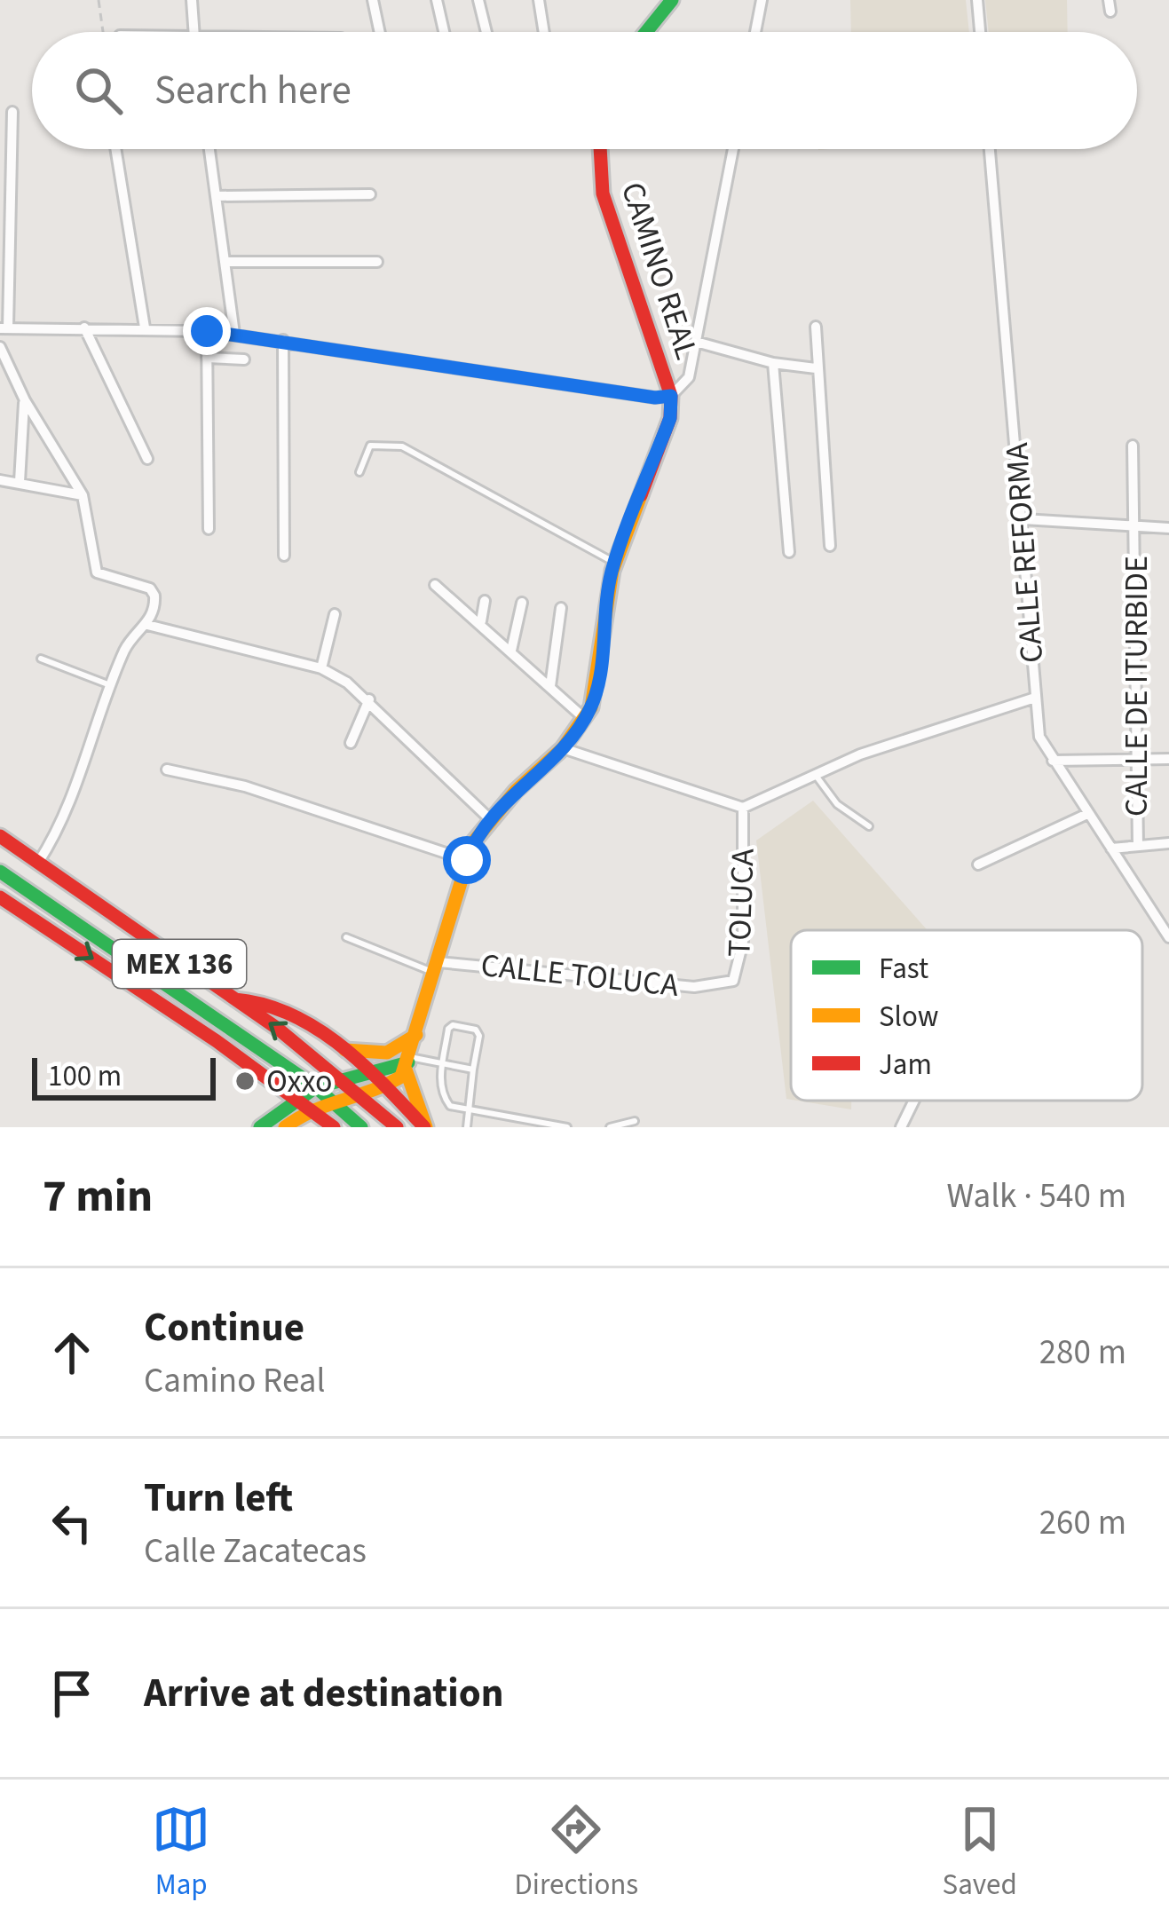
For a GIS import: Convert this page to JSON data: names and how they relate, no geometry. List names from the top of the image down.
{
  "streets": {
    "main road": ["CAMINO REAL", "MEX 136"],
    "street": [
      "CALLE REFORMA",
      "CALLE DE ITURBIDE",
      "TOLUCA",
      "CALLE TOLUCA"
    ]
  },
  "crossings": [
    ["CAMINO REAL", "CALLE TOLUCA"],
    ["TOLUCA", "CALLE TOLUCA"]
  ],
  "places": ["Oxxo"],
  "legend": ["Fast", "Slow", "Jam"],
  "scale_bar": "100 m",
  "page": {
    "search": "Search here",
    "scale": "100 m",
    "heading": ["7 min", "Walk · 540 m"],
    "list": [
      ["Continue", "Camino Real", "280 m"],
      ["Turn left", "Calle Zacatecas", "260 m"],
      "Arrive at destination"
    ],
    "nav": ["Map", "Directions", "Saved"]
  }
}
